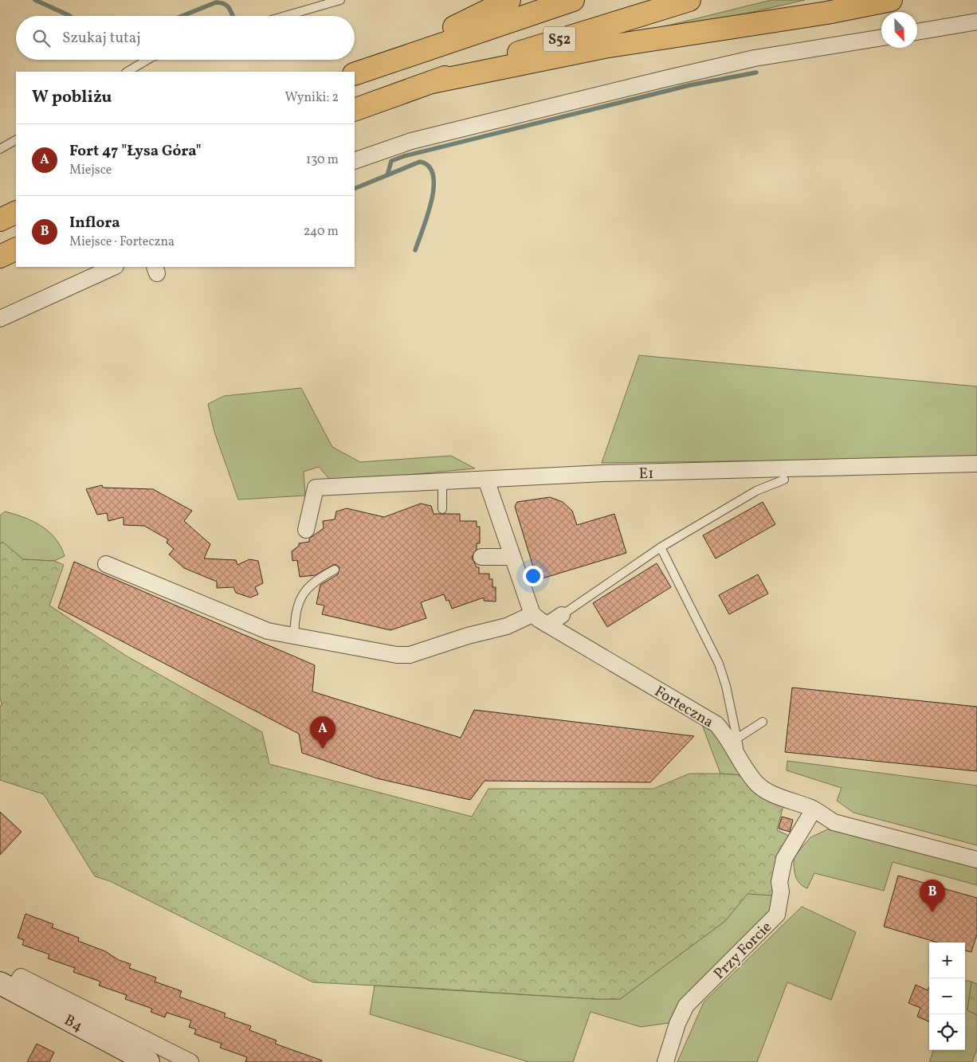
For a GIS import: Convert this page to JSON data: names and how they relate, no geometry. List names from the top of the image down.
{
  "streets": {
    "highway": ["S52"],
    "street": [
      "E1",
      "Forteczna",
      "Przy Forcie",
      "B4"
    ]
  },
  "crossings": [
    ["Forteczna", "Przy Forcie"]
  ],
  "north": "bottom right",
  "page": {
    "search": "Szukaj tutaj",
    "heading": ["W pobliżu", "Wyniki: 2"],
    "list": [
      {
        "mark": "A",
        "name": "Fort 47 \"Łysa Góra\"",
        "note": "Miejsce",
        "value": "130 m"
      },
      {
        "mark": "B",
        "name": "Inflora",
        "note": "Miejsce · Forteczna",
        "value": "240 m"
      }
    ],
    "pins": ["A", "B"],
    "map_buttons": ["+", "−"]
  }
}
